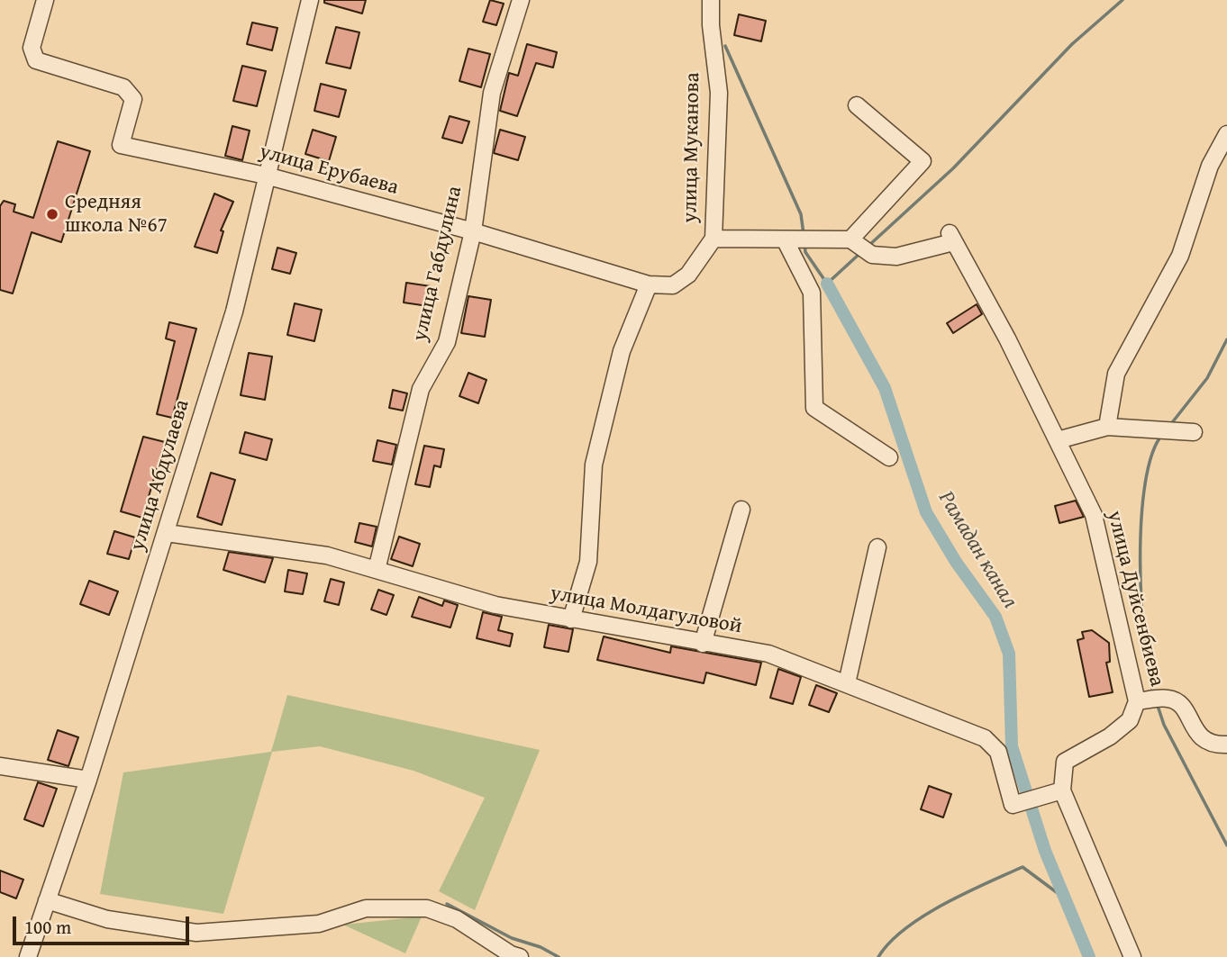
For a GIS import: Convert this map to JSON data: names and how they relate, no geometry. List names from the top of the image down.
{
  "streets": {
    "street": [
      "улица Муканова",
      "улица Ерубаева",
      "улица Габдулина",
      "улица Абдулаева",
      "улица Дуйсенбиева",
      "улица Молдагуловой"
    ]
  },
  "crossings": [
    ["улица Муканова", "улица Ерубаева"],
    ["улица Муканова", "улица Дуйсенбиева"],
    ["улица Ерубаева", "улица Габдулина"],
    ["улица Ерубаева", "улица Абдулаева"],
    ["улица Габдулина", "улица Молдагуловой"],
    ["улица Абдулаева", "улица Молдагуловой"],
    ["улица Дуйсенбиева", "улица Молдагуловой"]
  ],
  "water": ["Рамадан канал"],
  "places": ["Средняя школа №67"],
  "scale_bar": "100 m"
}
